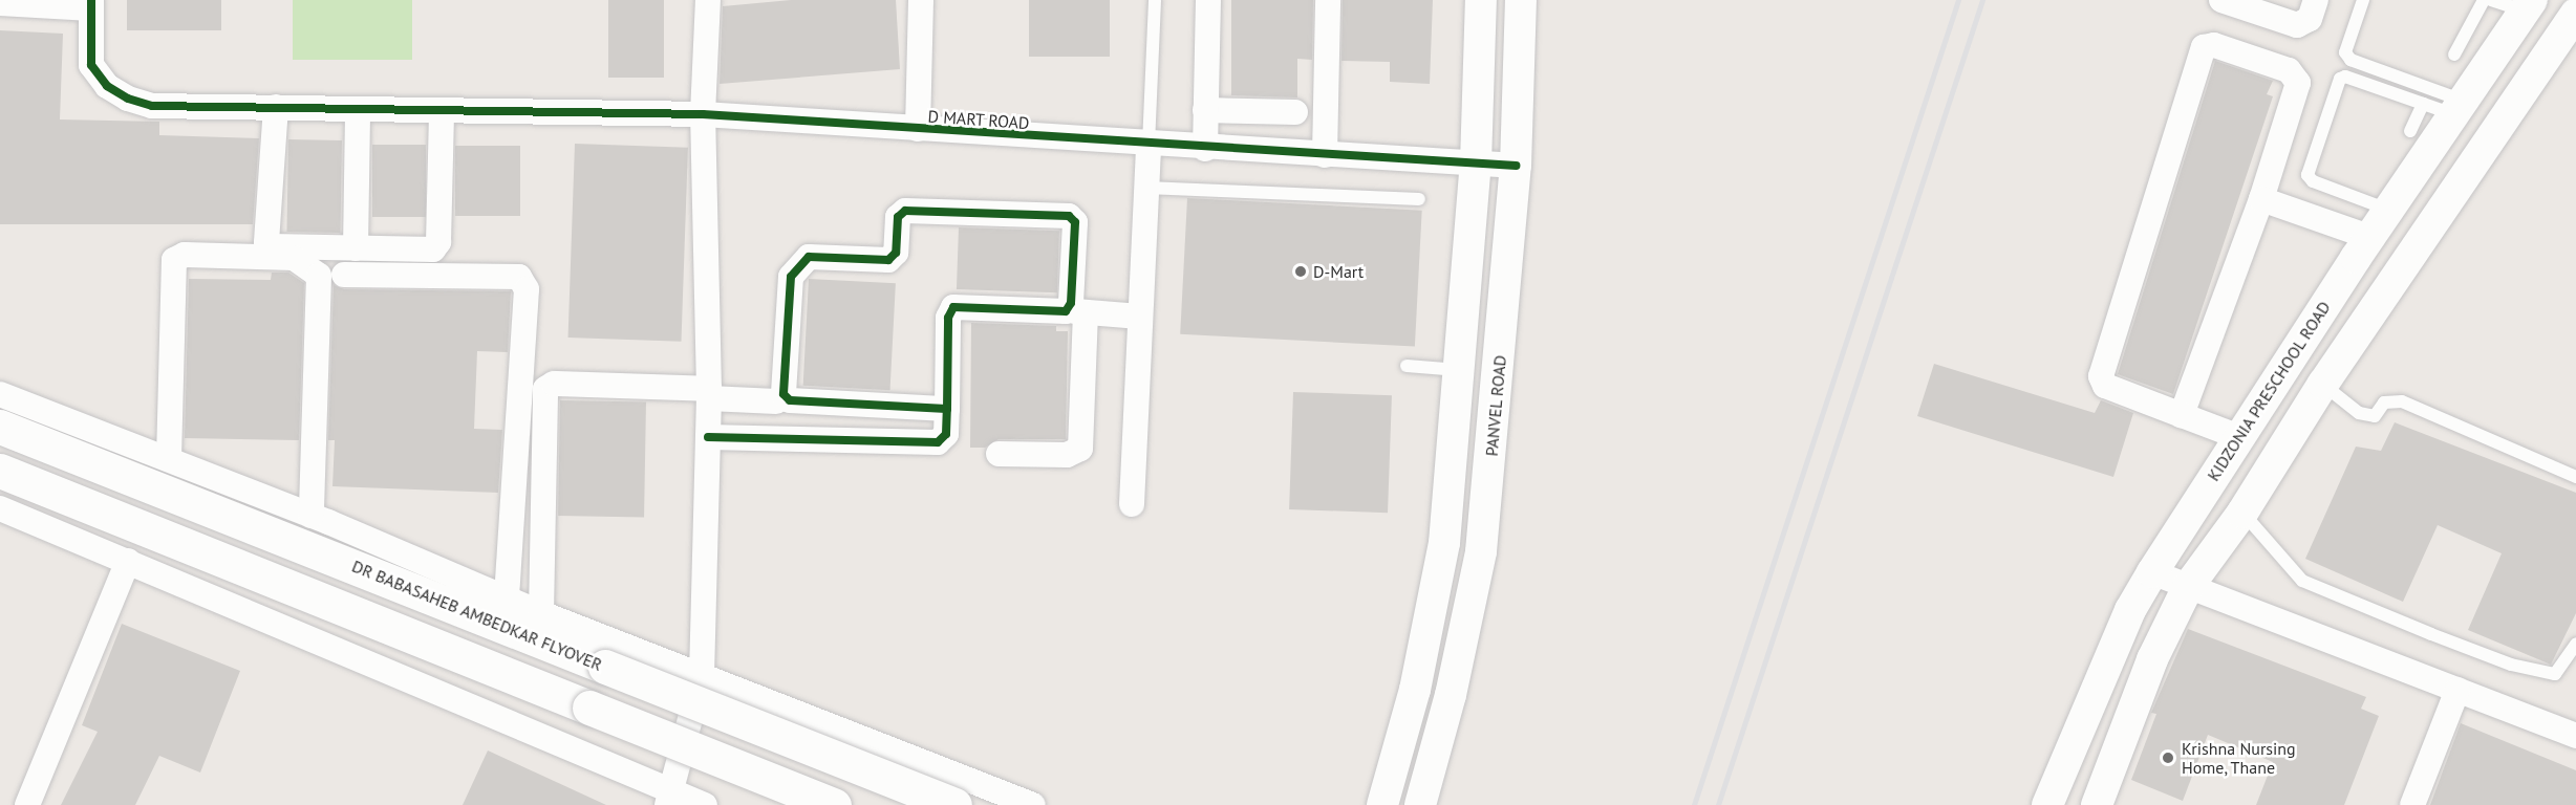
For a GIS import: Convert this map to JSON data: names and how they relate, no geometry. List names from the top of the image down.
{
  "streets": {
    "main road": ["DR BABASAHEB AMBEDKAR FLYOVER"],
    "street": ["D MART ROAD", "KIDZONIA PRESCHOOL ROAD", "PANVEL ROAD"]
  },
  "crossings": [
    ["D MART ROAD", "PANVEL ROAD"]
  ],
  "places": ["D-Mart", "Krishna Nursing Home, Thane"]
}
